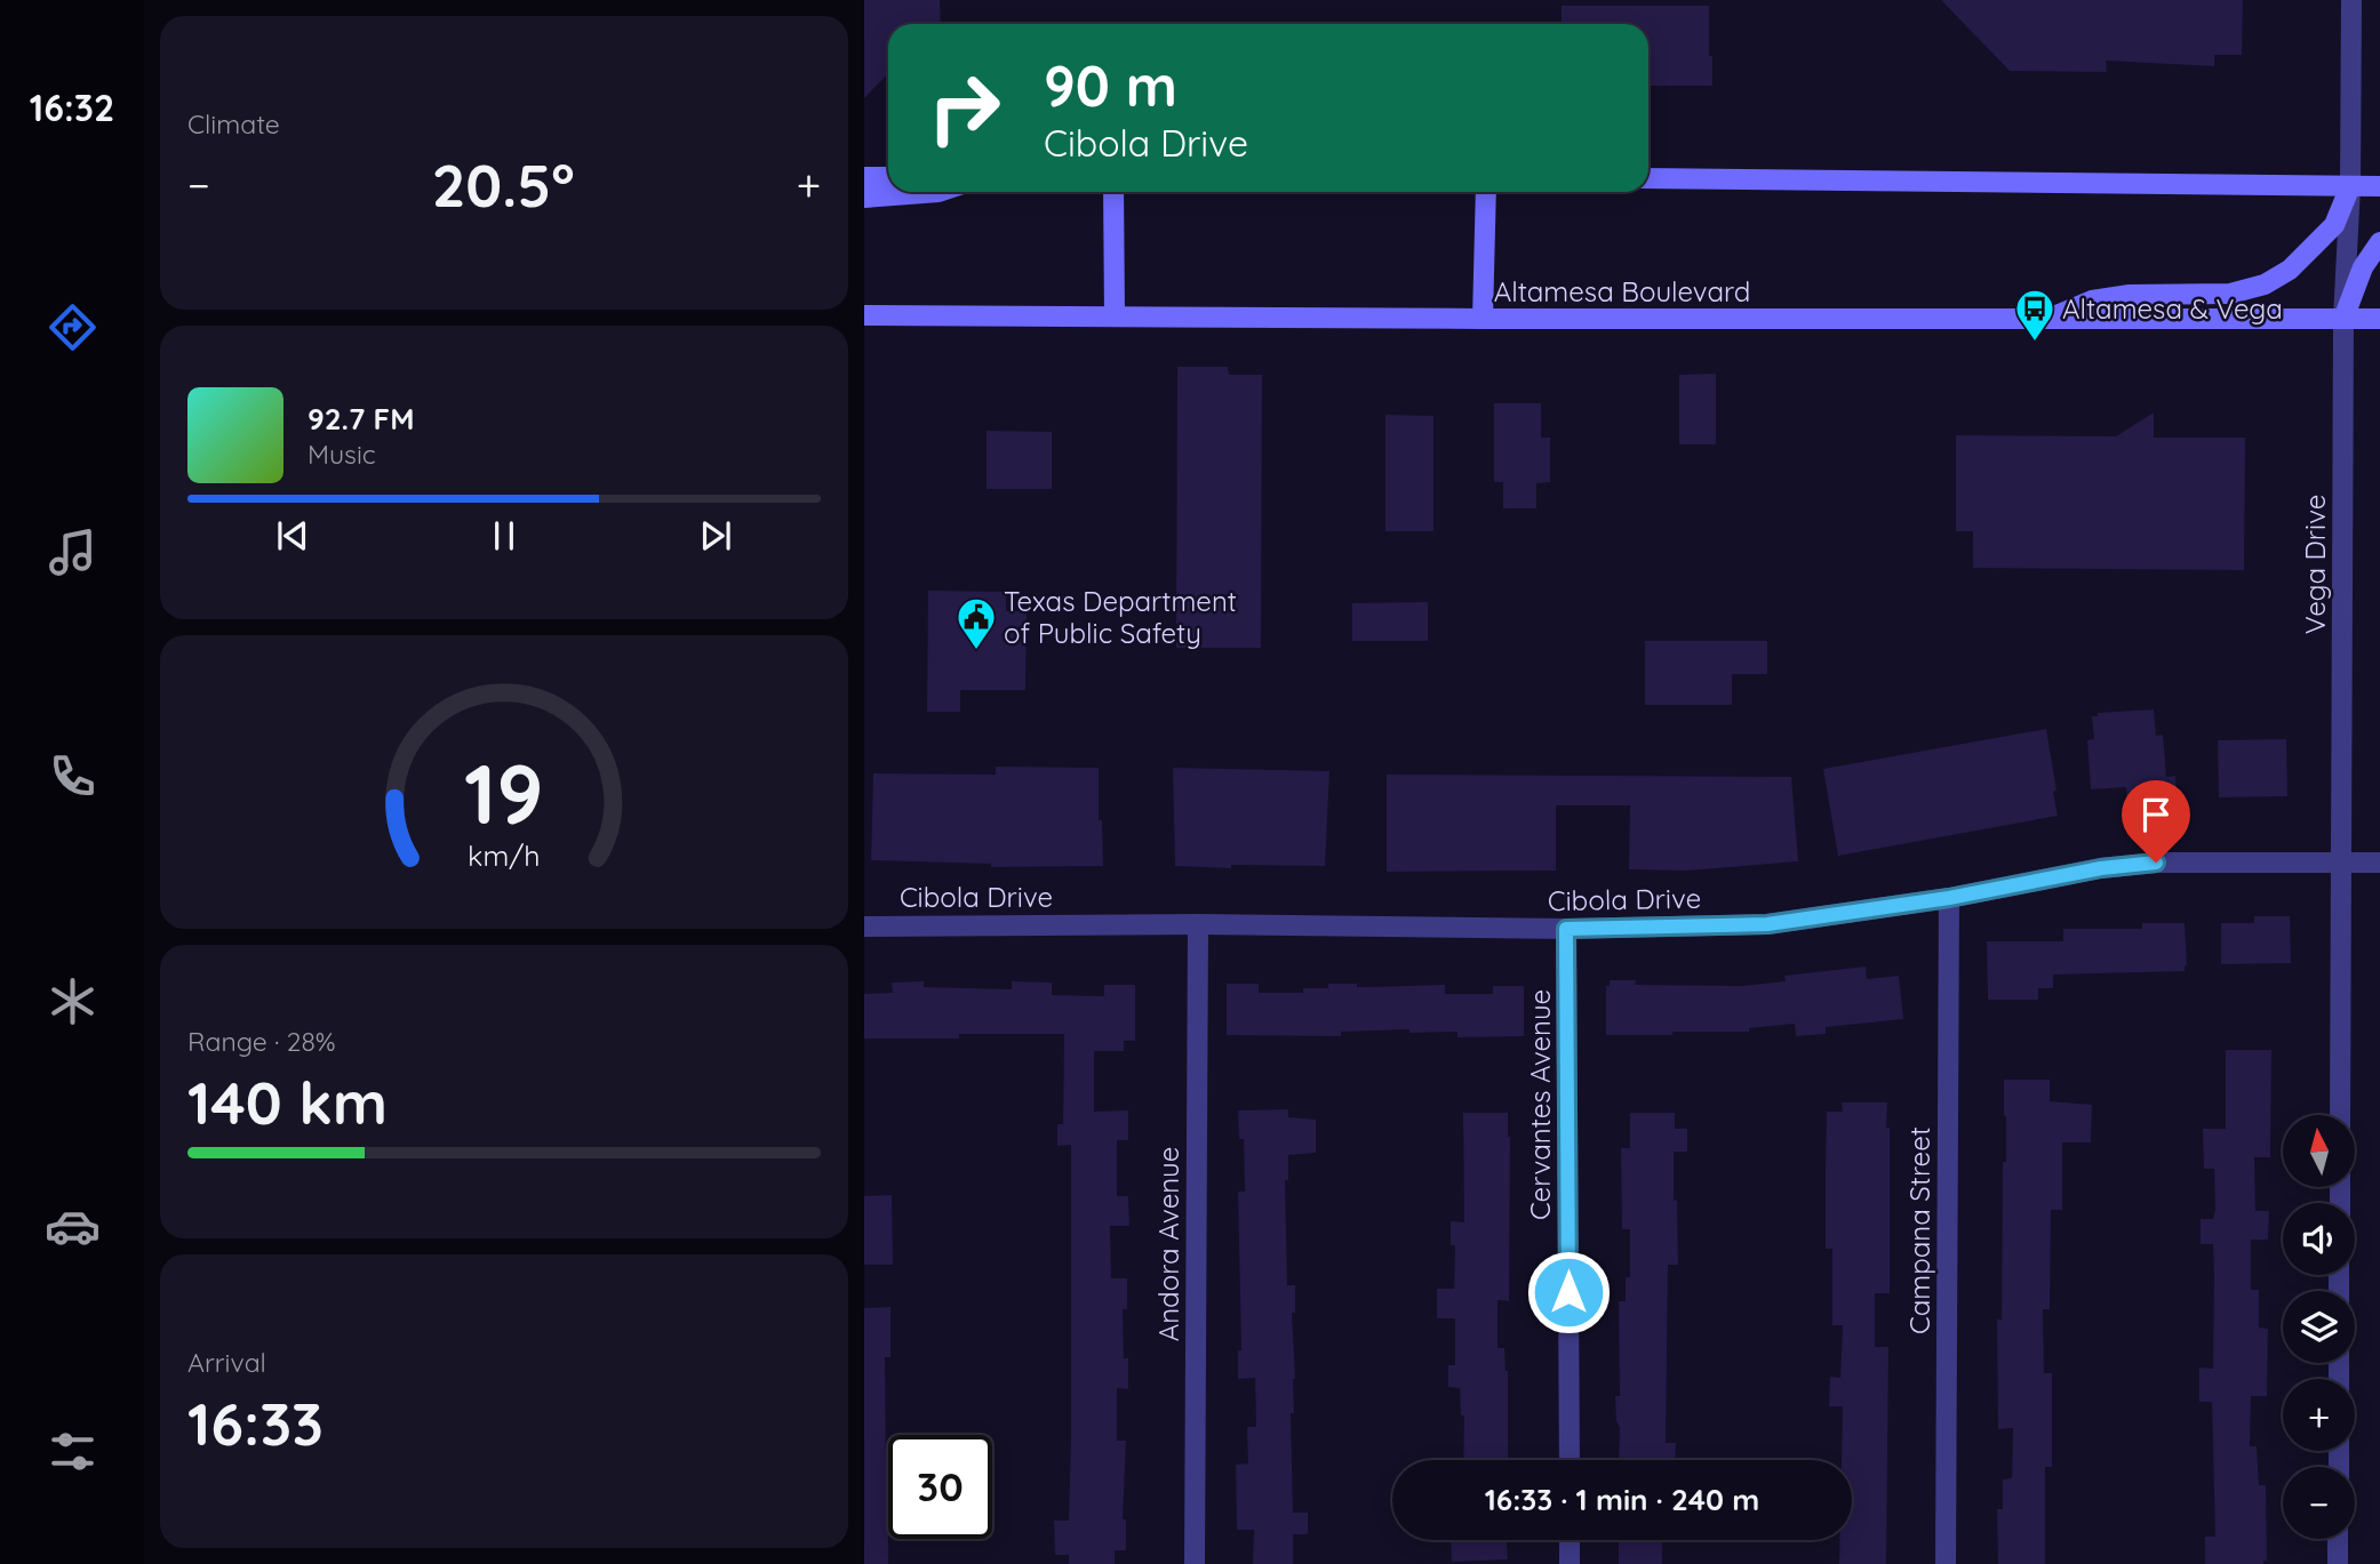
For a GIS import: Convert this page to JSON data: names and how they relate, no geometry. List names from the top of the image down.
{
  "streets": {
    "main road": ["Altamesa Boulevard"],
    "street": [
      "Vega Drive",
      "Cibola Drive",
      "Cervantes Avenue",
      "Campana Street",
      "Andora Avenue"
    ]
  },
  "crossings": [
    ["Altamesa Boulevard", "Vega Drive"],
    ["Vega Drive", "Cibola Drive"],
    ["Cibola Drive", "Cervantes Avenue"],
    ["Cibola Drive", "Campana Street"],
    ["Cibola Drive", "Andora Avenue"]
  ],
  "places": {
    "bus stop": ["Altamesa & Vega"],
    "public building": ["Texas Department of Public Safety"]
  },
  "north": "top",
  "page": {
    "tabs": "16:32",
    "tile": [
      "Climate",
      ["Range · 28%", "140 km"],
      ["Arrival", "16:33"]
    ],
    "turn": ["90 m", "Cibola Drive"],
    "heat": ["−", "20.5°", "+"],
    "song": ["92.7 FM", "Music"],
    "map_buttons": ["+", "−"],
    "limit": "30",
    "trip": "16:33 · 1 min · 240 m",
    "gauge": ["19", "km/h"]
  }
}
